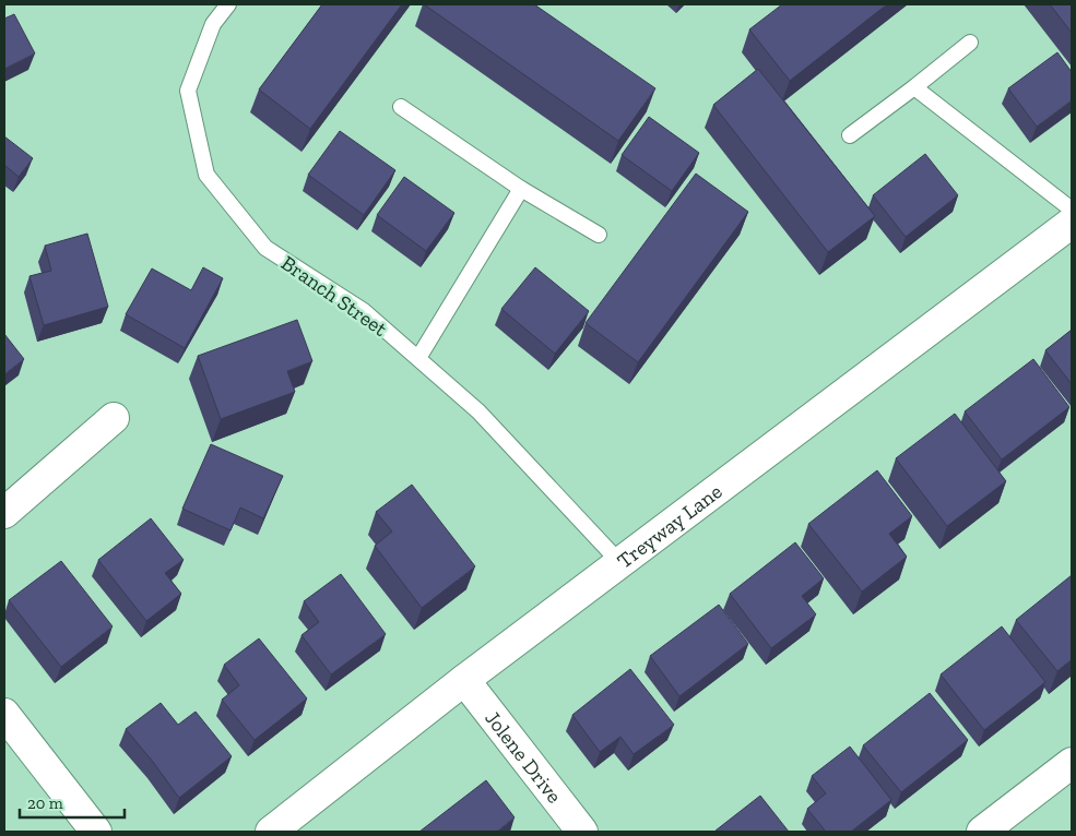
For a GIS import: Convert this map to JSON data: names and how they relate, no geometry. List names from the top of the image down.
{
  "streets": {
    "street": ["Treyway Lane", "Jolene Drive"],
    "lane": ["Branch Street"]
  },
  "crossings": [
    ["Branch Street", "Treyway Lane"],
    ["Treyway Lane", "Jolene Drive"]
  ],
  "scale_bar": "20 m"
}
